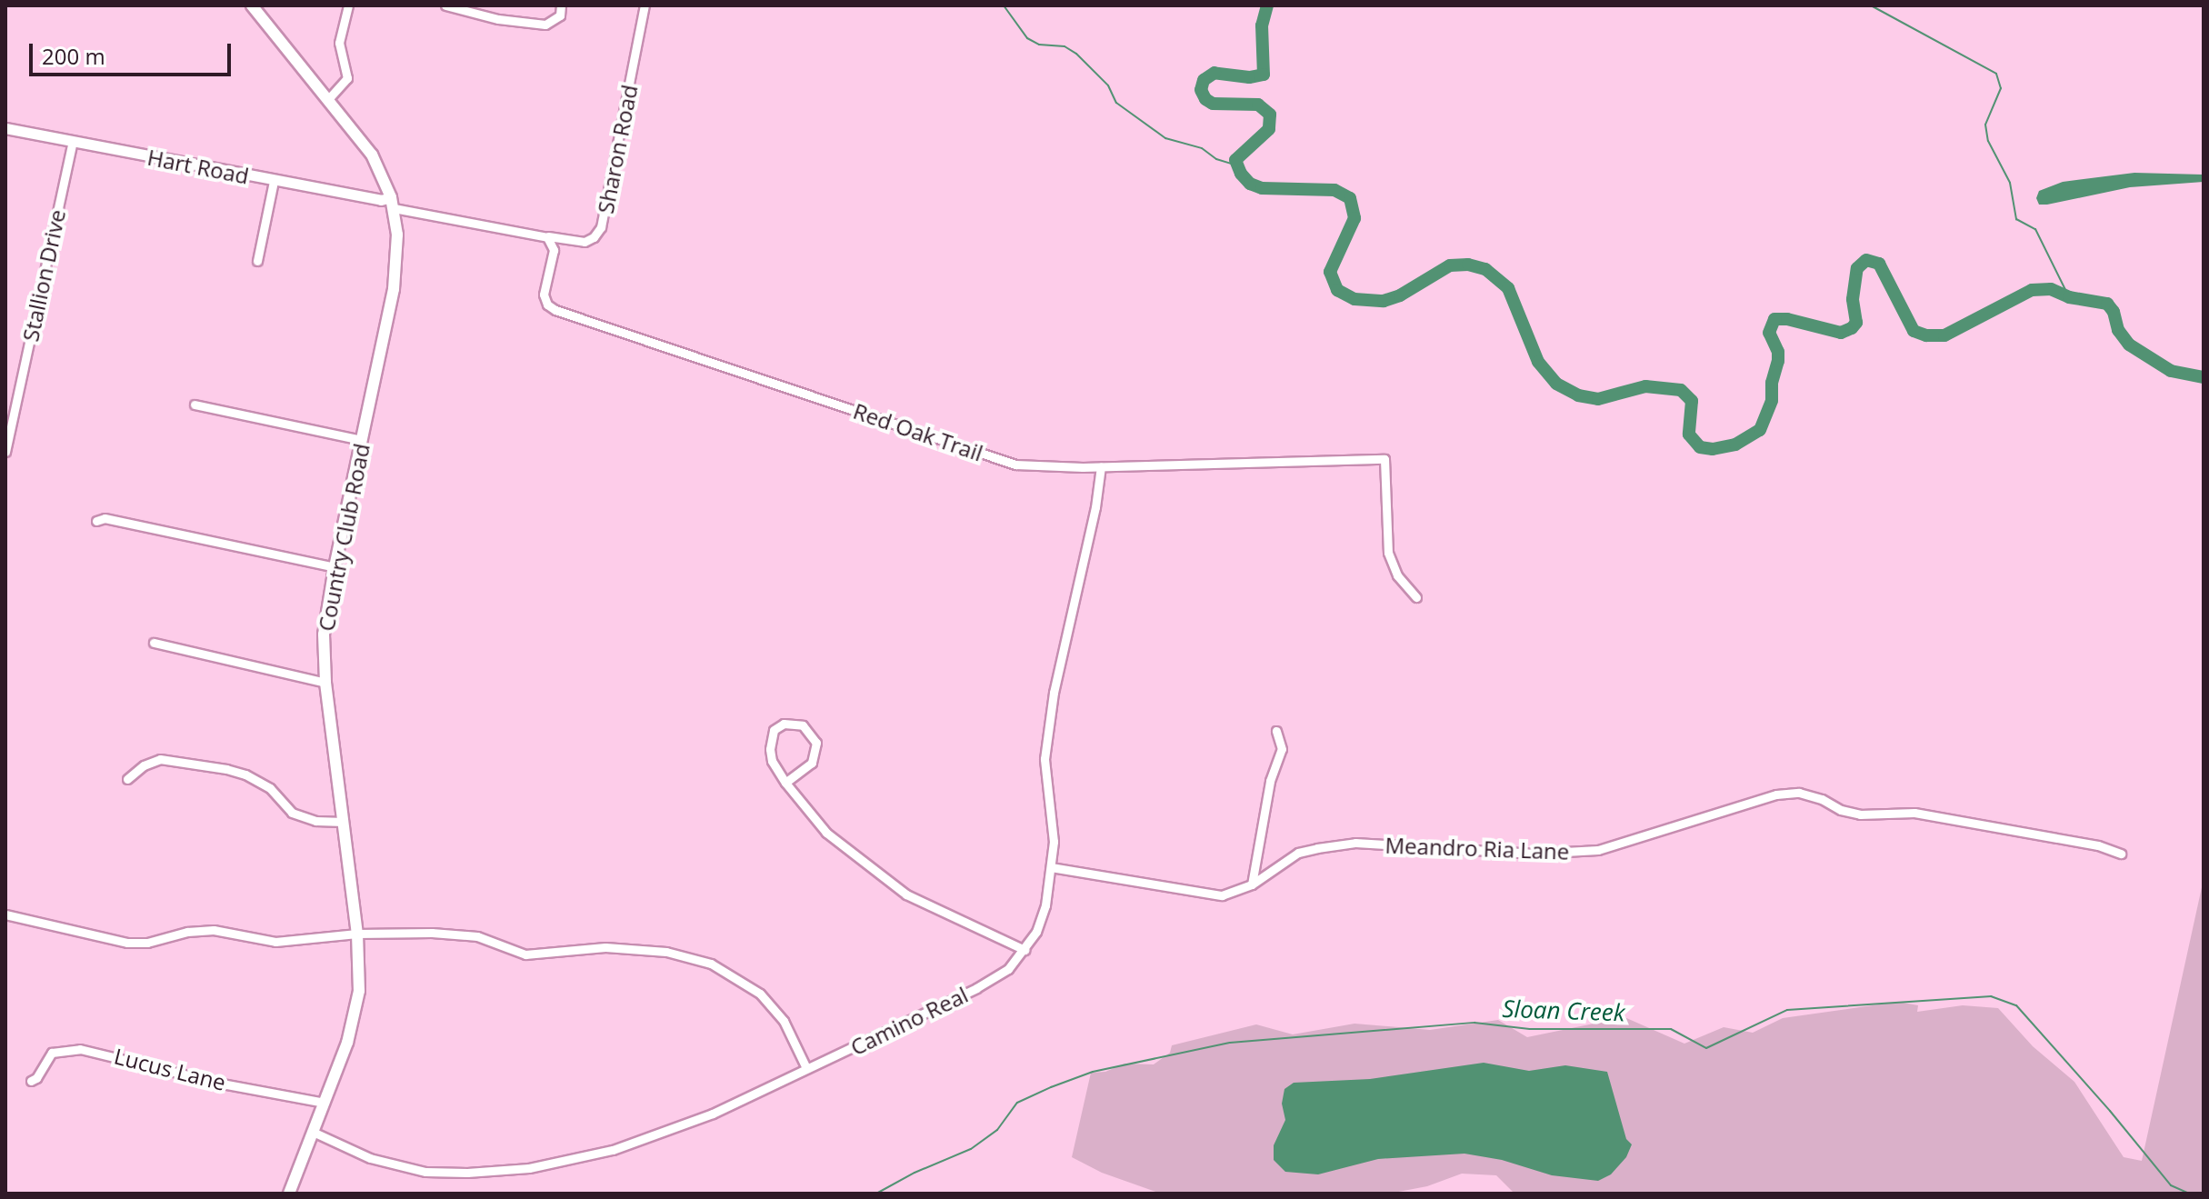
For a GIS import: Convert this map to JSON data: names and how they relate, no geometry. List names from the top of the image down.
{
  "streets": {
    "main road": ["Country Club Road"],
    "street": [
      "Sharon Road",
      "Hart Road",
      "Stallion Drive",
      "Red Oak Trail",
      "Meandro Ria Lane",
      "Camino Real",
      "Lucus Lane"
    ]
  },
  "crossings": [
    ["Sharon Road", "Red Oak Trail"],
    ["Hart Road", "Stallion Drive"],
    ["Hart Road", "Country Club Road"],
    ["Red Oak Trail", "Camino Real"],
    ["Country Club Road", "Camino Real"],
    ["Country Club Road", "Lucus Lane"],
    ["Meandro Ria Lane", "Camino Real"]
  ],
  "water": ["Sloan Creek"],
  "scale_bar": "200 m"
}
